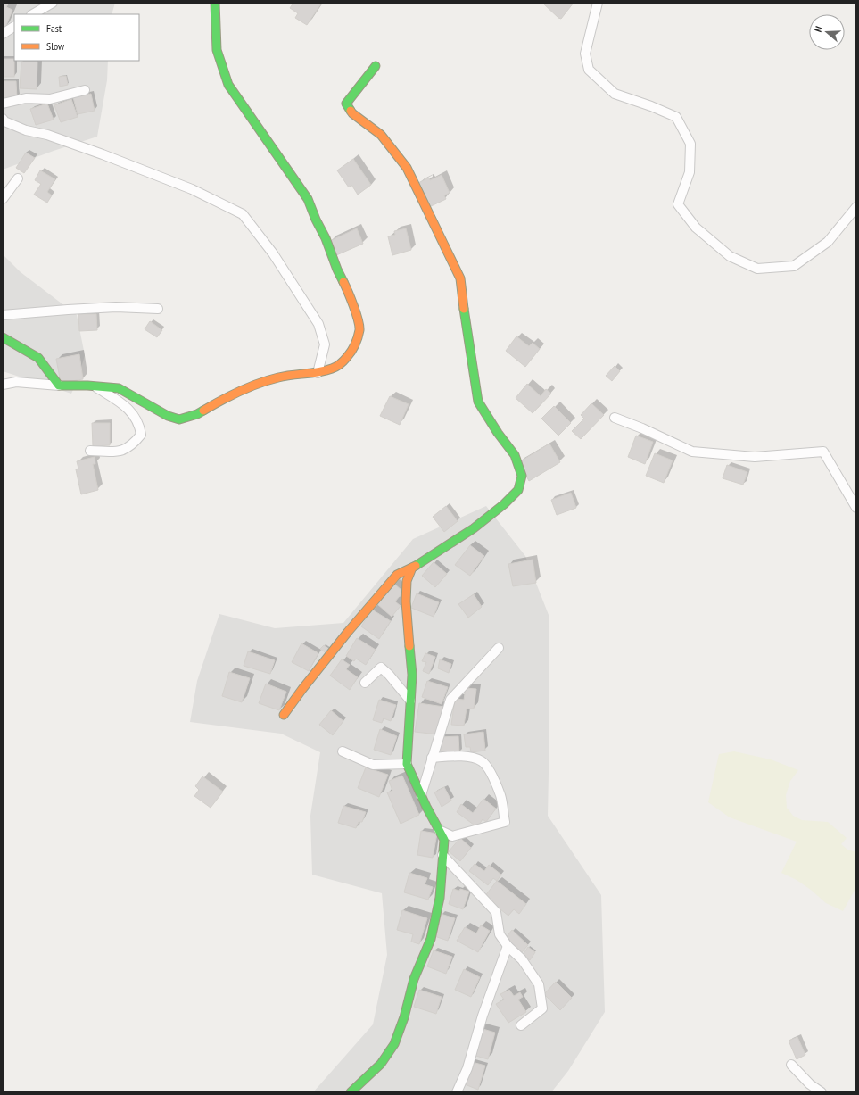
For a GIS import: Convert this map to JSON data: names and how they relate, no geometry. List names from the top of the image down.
{
  "legend": ["Fast", "Slow"],
  "north": "left"
}
